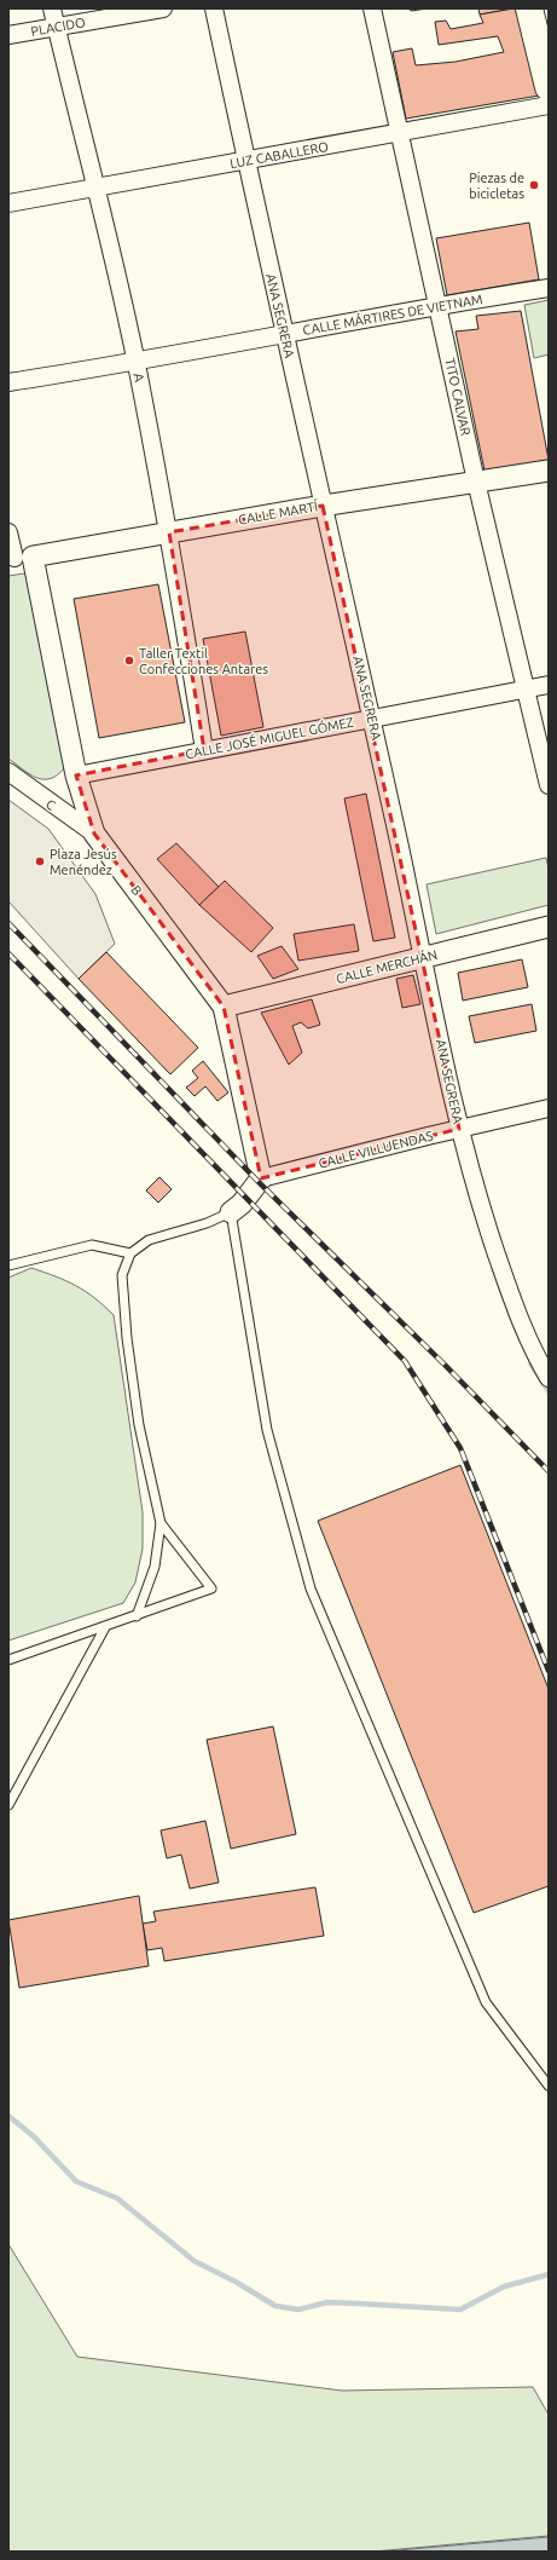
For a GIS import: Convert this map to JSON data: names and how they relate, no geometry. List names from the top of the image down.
{
  "streets": {
    "street": [
      "PLACIDO",
      "LUZ CABALLERO",
      "CALLE MÁRTIRES DE VIETNAM",
      "ANA SEGRERA",
      "A",
      "TITO CALVAR",
      "CALLE MARTÍ",
      "CALLE JOSÉ MIGUEL GÓMEZ",
      "C",
      "B",
      "CALLE MERCHÁN",
      "CALLE VILLUENDAS"
    ]
  },
  "crossings": [
    ["PLACIDO", "A"],
    ["LUZ CABALLERO", "ANA SEGRERA"],
    ["LUZ CABALLERO", "A"],
    ["LUZ CABALLERO", "TITO CALVAR"],
    ["CALLE MÁRTIRES DE VIETNAM", "ANA SEGRERA"],
    ["CALLE MÁRTIRES DE VIETNAM", "A"],
    ["CALLE MÁRTIRES DE VIETNAM", "TITO CALVAR"],
    ["ANA SEGRERA", "CALLE MARTÍ"],
    ["ANA SEGRERA", "CALLE JOSÉ MIGUEL GÓMEZ"],
    ["ANA SEGRERA", "CALLE MERCHÁN"],
    ["ANA SEGRERA", "CALLE VILLUENDAS"],
    ["A", "CALLE MARTÍ"],
    ["A", "CALLE JOSÉ MIGUEL GÓMEZ"],
    ["TITO CALVAR", "CALLE MARTÍ"],
    ["TITO CALVAR", "CALLE JOSÉ MIGUEL GÓMEZ"],
    ["CALLE MARTÍ", "B"],
    ["CALLE JOSÉ MIGUEL GÓMEZ", "B"],
    ["C", "B"],
    ["B", "CALLE MERCHÁN"],
    ["B", "CALLE VILLUENDAS"]
  ],
  "places": ["Piezas de bicicletas", "Taller Textil Confecciones Antares", "Plaza Jesús Menéndez"]
}
